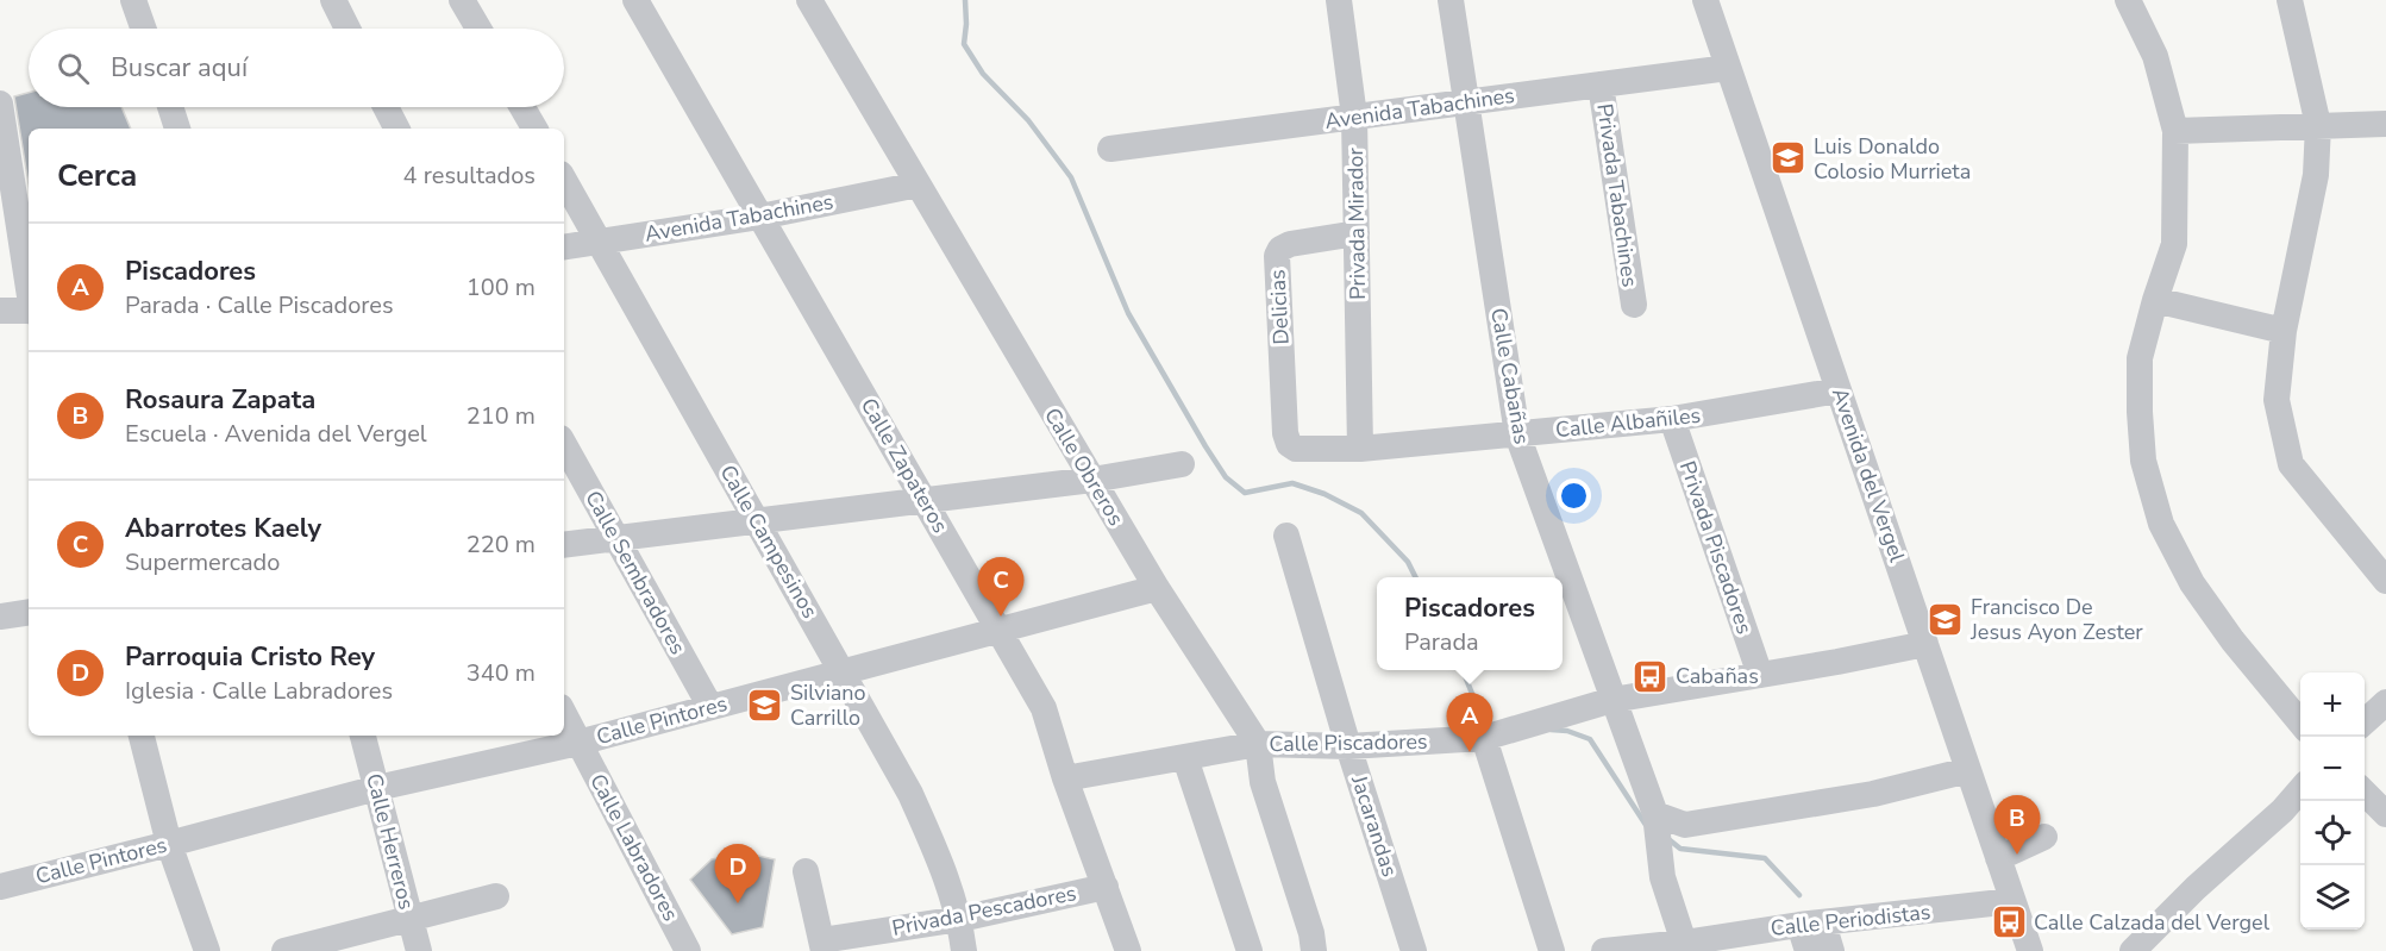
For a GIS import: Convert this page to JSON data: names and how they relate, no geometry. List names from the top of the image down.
{
  "streets": {
    "street": [
      "Avenida Tabachines",
      "Privada Tabachines",
      "Privada Mirador",
      "Delicias",
      "Calle Cabañas",
      "Calle Albañiles",
      "Calle Zapateros",
      "Calle Obreros",
      "Avenida del Vergel",
      "Calle Campesinos",
      "Privada Piscadores",
      "Calle Sembradores",
      "Calle Pintores",
      "Calle Piscadores",
      "Jacarandas",
      "Calle Herreros",
      "Calle Labradores",
      "Privada Pescadores",
      "Calle Periodistas"
    ]
  },
  "crossings": [
    ["Avenida Tabachines", "Privada Tabachines"],
    ["Avenida Tabachines", "Privada Mirador"],
    ["Avenida Tabachines", "Calle Cabañas"],
    ["Avenida Tabachines", "Calle Zapateros"],
    ["Avenida Tabachines", "Calle Obreros"],
    ["Avenida Tabachines", "Avenida del Vergel"],
    ["Avenida Tabachines", "Calle Campesinos"],
    ["Privada Mirador", "Delicias"],
    ["Privada Mirador", "Calle Albañiles"],
    ["Delicias", "Calle Albañiles"],
    ["Calle Cabañas", "Calle Albañiles"],
    ["Calle Cabañas", "Calle Piscadores"],
    ["Calle Cabañas", "Calle Periodistas"],
    ["Calle Albañiles", "Avenida del Vergel"],
    ["Calle Albañiles", "Privada Piscadores"],
    ["Calle Zapateros", "Calle Pintores"],
    ["Calle Zapateros", "Calle Piscadores"],
    ["Calle Zapateros", "Privada Pescadores"],
    ["Calle Obreros", "Calle Pintores"],
    ["Calle Obreros", "Calle Piscadores"],
    ["Avenida del Vergel", "Calle Piscadores"],
    ["Avenida del Vergel", "Calle Periodistas"],
    ["Calle Campesinos", "Calle Pintores"],
    ["Calle Campesinos", "Privada Pescadores"],
    ["Privada Piscadores", "Calle Piscadores"],
    ["Calle Sembradores", "Calle Pintores"],
    ["Calle Pintores", "Calle Herreros"],
    ["Calle Pintores", "Calle Labradores"],
    ["Calle Piscadores", "Jacarandas"]
  ],
  "places": {
    "school or university": ["Luis Donaldo Colosio Murrieta", "Francisco De Jesus Ayon Zester", "Silviano Carrillo"],
    "bus stop": ["Cabañas", "Calle Calzada del Vergel"]
  },
  "page": {
    "search": "Buscar aquí",
    "heading": ["Cerca", "4 resultados"],
    "list": [
      {
        "mark": "A",
        "name": "Piscadores",
        "note": "Parada · Calle Piscadores",
        "value": "100 m"
      },
      {
        "mark": "B",
        "name": "Rosaura Zapata",
        "note": "Escuela · Avenida del Vergel",
        "value": "210 m"
      },
      {
        "mark": "C",
        "name": "Abarrotes Kaely",
        "note": "Supermercado",
        "value": "220 m"
      },
      {
        "mark": "D",
        "name": "Parroquia Cristo Rey",
        "note": "Iglesia · Calle Labradores",
        "value": "340 m"
      }
    ],
    "pins": [
      "C",
      "A",
      "B",
      "D"
    ],
    "popup": ["Piscadores", "Parada"],
    "map_buttons": ["+", "−"]
  }
}
